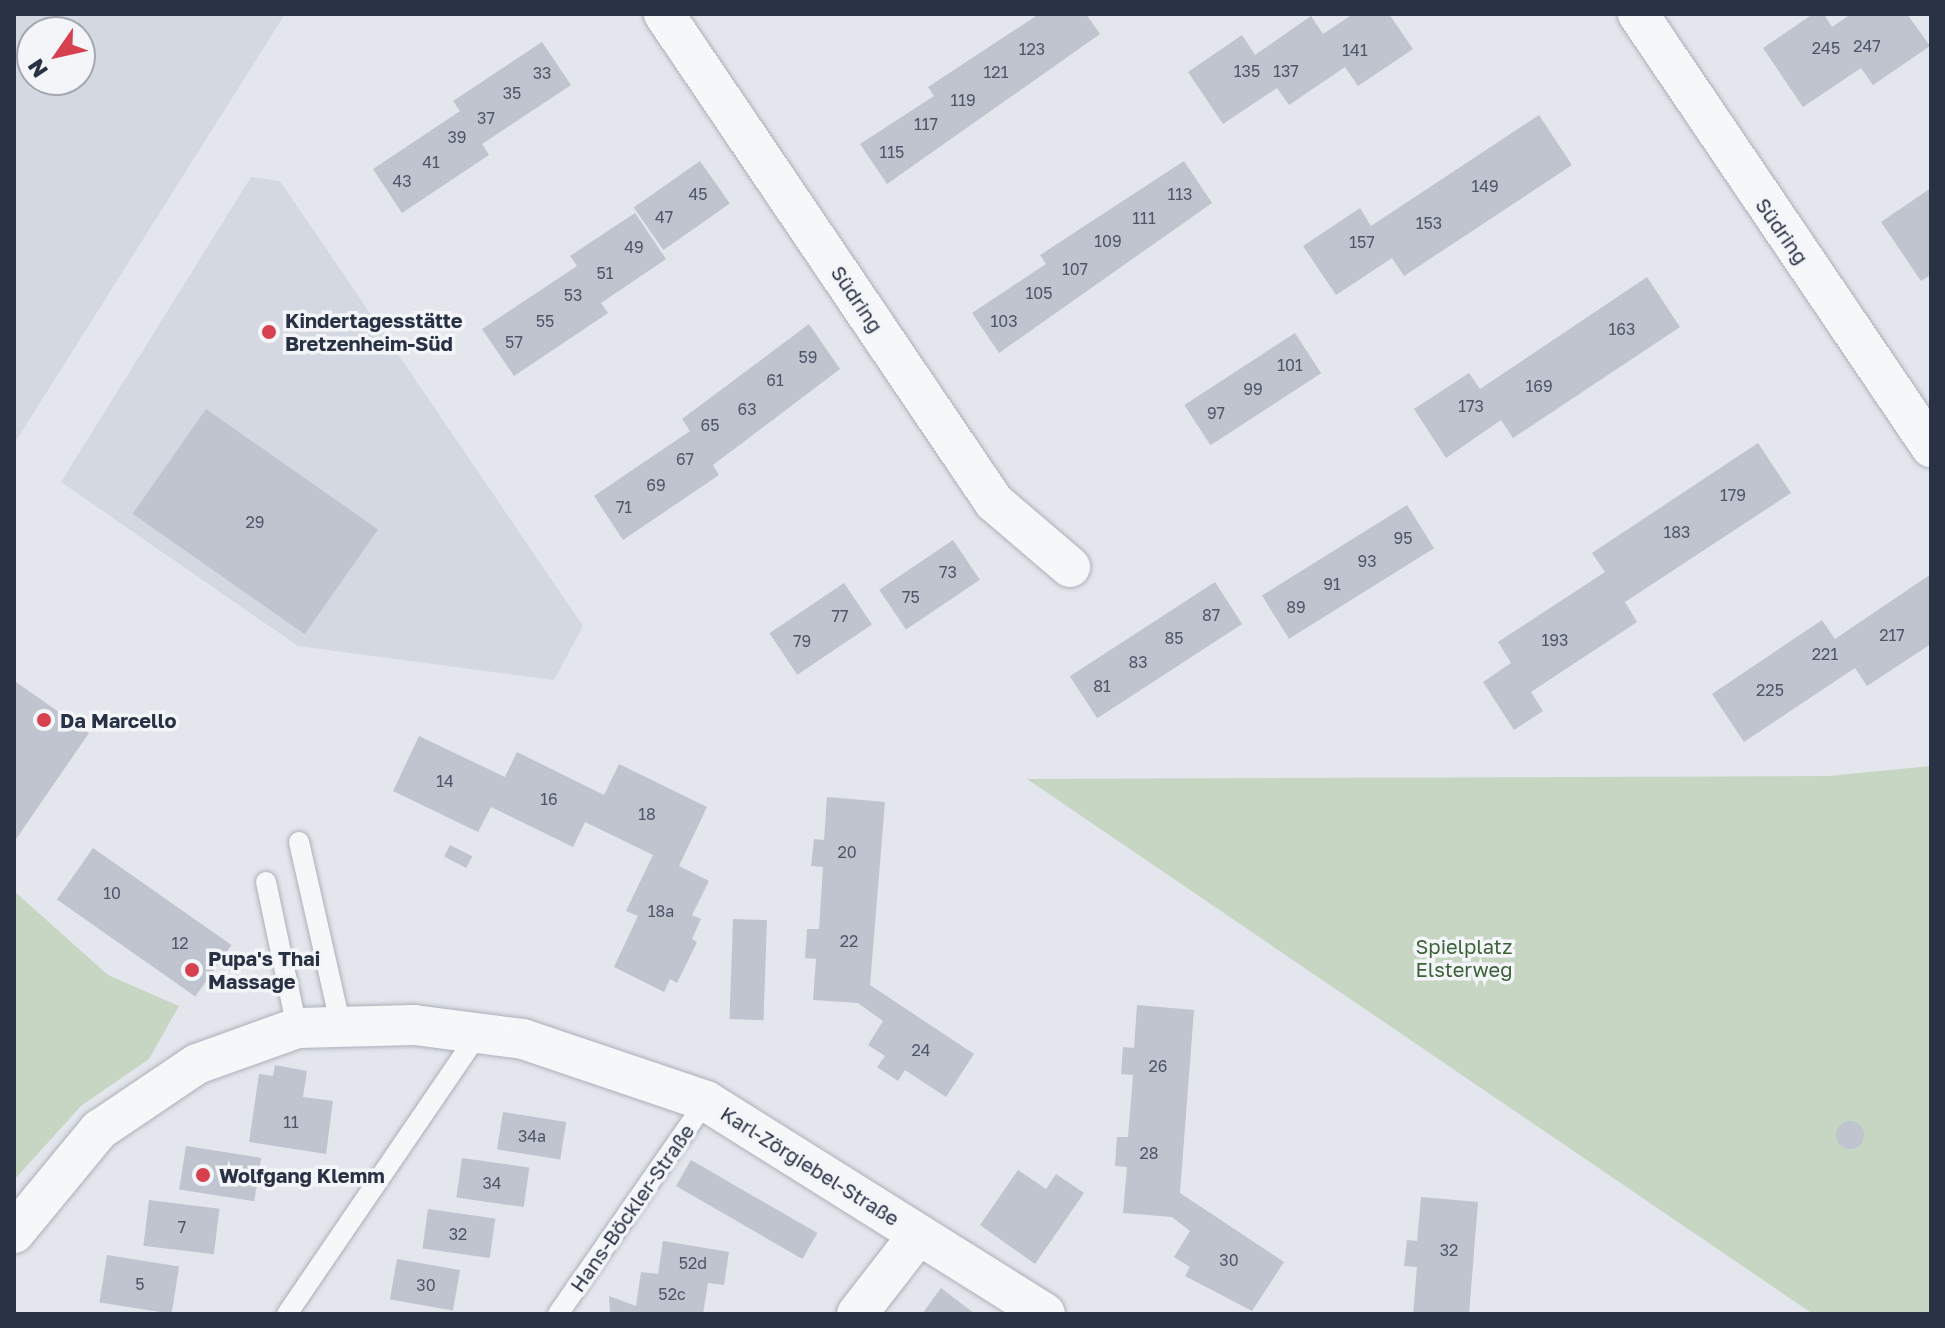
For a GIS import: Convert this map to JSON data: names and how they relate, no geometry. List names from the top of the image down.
{
  "streets": {
    "street": ["Südring", "Karl-Zörgiebel-Straße"],
    "lane": ["Hans-Böckler-Straße"]
  },
  "crossings": [
    ["Karl-Zörgiebel-Straße", "Hans-Böckler-Straße"]
  ],
  "parks": ["Spielplatz Elsterweg"],
  "places": [
    "Kindertagesstätte Bretzenheim-Süd",
    "Da Marcello",
    "Pupa's Thai Massage",
    "Wolfgang Klemm"
  ],
  "house_numbers": [
    "247",
    "245",
    "123",
    "141",
    "135",
    "137",
    "121",
    "33",
    "35",
    "119",
    "37",
    "117",
    "39",
    "115",
    "41",
    "43",
    "149",
    "45",
    "113",
    "47",
    "111",
    "153",
    "109",
    "157",
    "49",
    "107",
    "51",
    "105",
    "53",
    "55",
    "103",
    "163",
    "57",
    "59",
    "101",
    "61",
    "169",
    "99",
    "173",
    "63",
    "97",
    "65",
    "67",
    "69",
    "179",
    "71",
    "29",
    "183",
    "95",
    "93",
    "73",
    "91",
    "75",
    "89",
    "87",
    "77",
    "217",
    "85",
    "193",
    "79",
    "221",
    "83",
    "81",
    "225",
    "14",
    "16",
    "18",
    "20",
    "10",
    "18a",
    "22",
    "12",
    "24",
    "26",
    "11",
    "34a",
    "28",
    "34",
    "7",
    "32",
    "32",
    "30",
    "52d",
    "5",
    "30",
    "52c"
  ],
  "north": "bottom left"
}
